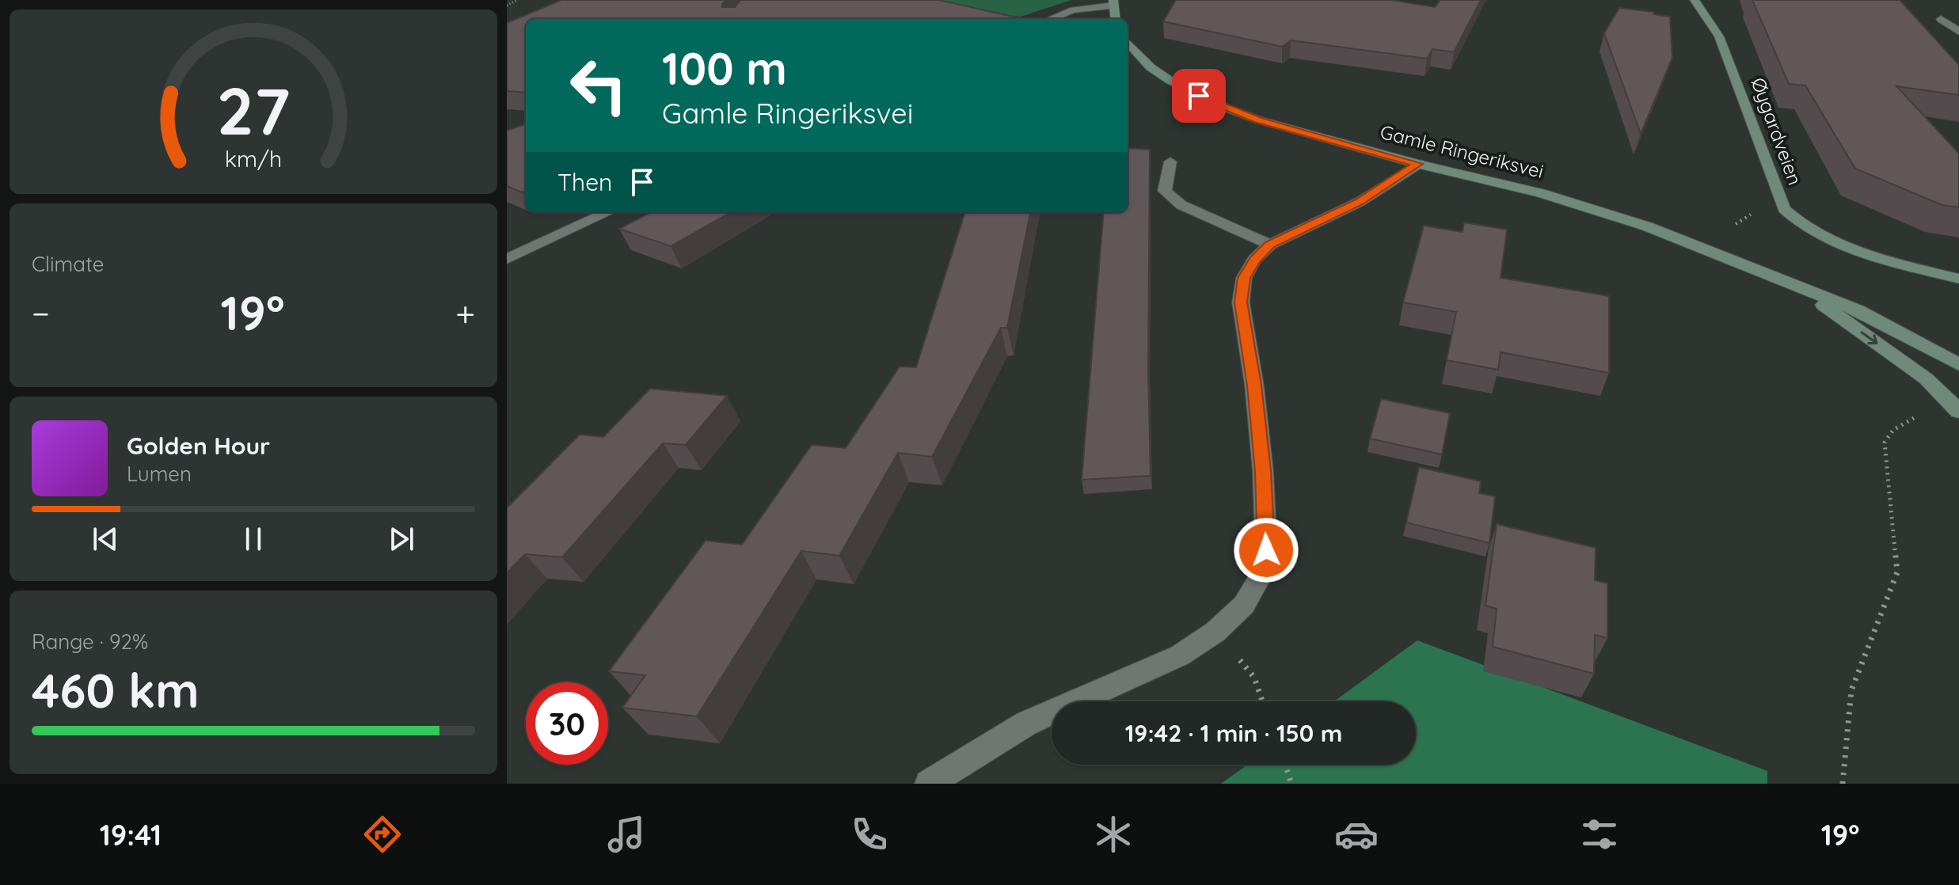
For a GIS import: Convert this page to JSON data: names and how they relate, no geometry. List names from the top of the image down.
{
  "streets": {
    "main road": ["Øygardveien", "Gamle Ringeriksvei"]
  },
  "page": {
    "turn": ["100 m", "Gamle Ringeriksvei"],
    "then": "Then",
    "tile": [
      "Climate",
      ["Range · 92%", "460 km"]
    ],
    "heat": ["−", "19°", "+"],
    "song": ["Golden Hour", "Lumen"],
    "limit": "30",
    "trip": "19:42 · 1 min · 150 m",
    "tabs": ["19:41", "19°"],
    "gauge": ["27", "km/h"]
  }
}
